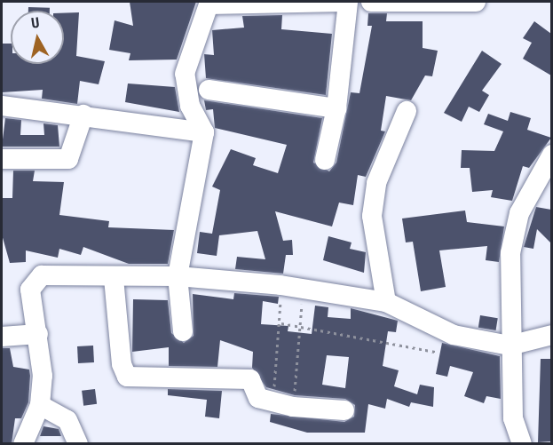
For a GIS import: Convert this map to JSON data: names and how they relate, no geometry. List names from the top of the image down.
{
  "north": "top"
}
